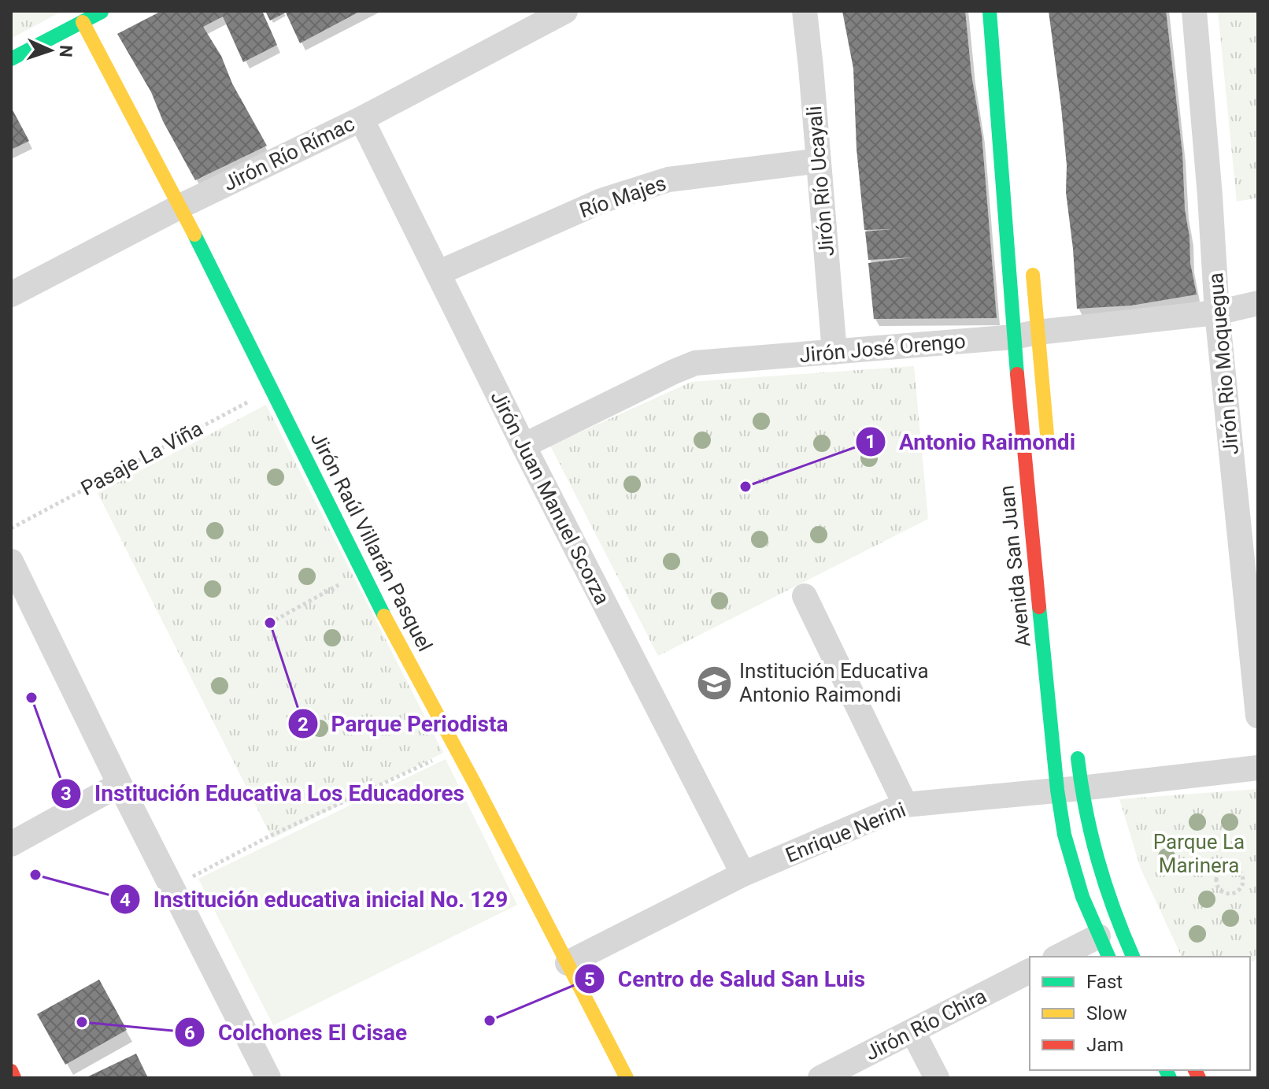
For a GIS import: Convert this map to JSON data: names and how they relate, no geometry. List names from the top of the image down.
{
  "streets": {
    "street": [
      "Jirón Río Rímac",
      "Jirón Río Ucayali",
      "Río Majes",
      "Jirón José Orengo",
      "Jirón Rio Moquegua",
      "Jirón Juan Manuel Scorza",
      "Jirón Raúl Villarán Pasquel",
      "Avenida San Juan",
      "Enrique Nerini",
      "Jirón Río Chira"
    ],
    "path": ["Pasaje La Viña"]
  },
  "crossings": [
    ["Jirón Río Rímac", "Jirón Juan Manuel Scorza"],
    ["Jirón Río Rímac", "Jirón Raúl Villarán Pasquel"],
    ["Jirón Río Ucayali", "Río Majes"],
    ["Jirón Río Ucayali", "Jirón José Orengo"],
    ["Río Majes", "Jirón Juan Manuel Scorza"],
    ["Jirón José Orengo", "Jirón Rio Moquegua"],
    ["Jirón José Orengo", "Jirón Juan Manuel Scorza"],
    ["Jirón José Orengo", "Avenida San Juan"],
    ["Pasaje La Viña", "Jirón Raúl Villarán Pasquel"],
    ["Jirón Juan Manuel Scorza", "Enrique Nerini"],
    ["Jirón Raúl Villarán Pasquel", "Enrique Nerini"],
    ["Avenida San Juan", "Enrique Nerini"]
  ],
  "parks": ["Parque La Marinera"],
  "places": {
    "other": [
      "Antonio Raimondi",
      "Parque Periodista",
      "Institución Educativa Los Educadores",
      "Institución educativa inicial No. 129",
      "Centro de Salud San Luis",
      "Colchones El Cisae"
    ],
    "school or university": ["Institución Educativa Antonio Raimondi"]
  },
  "legend": ["Fast", "Slow", "Jam"],
  "north": "right"
}
